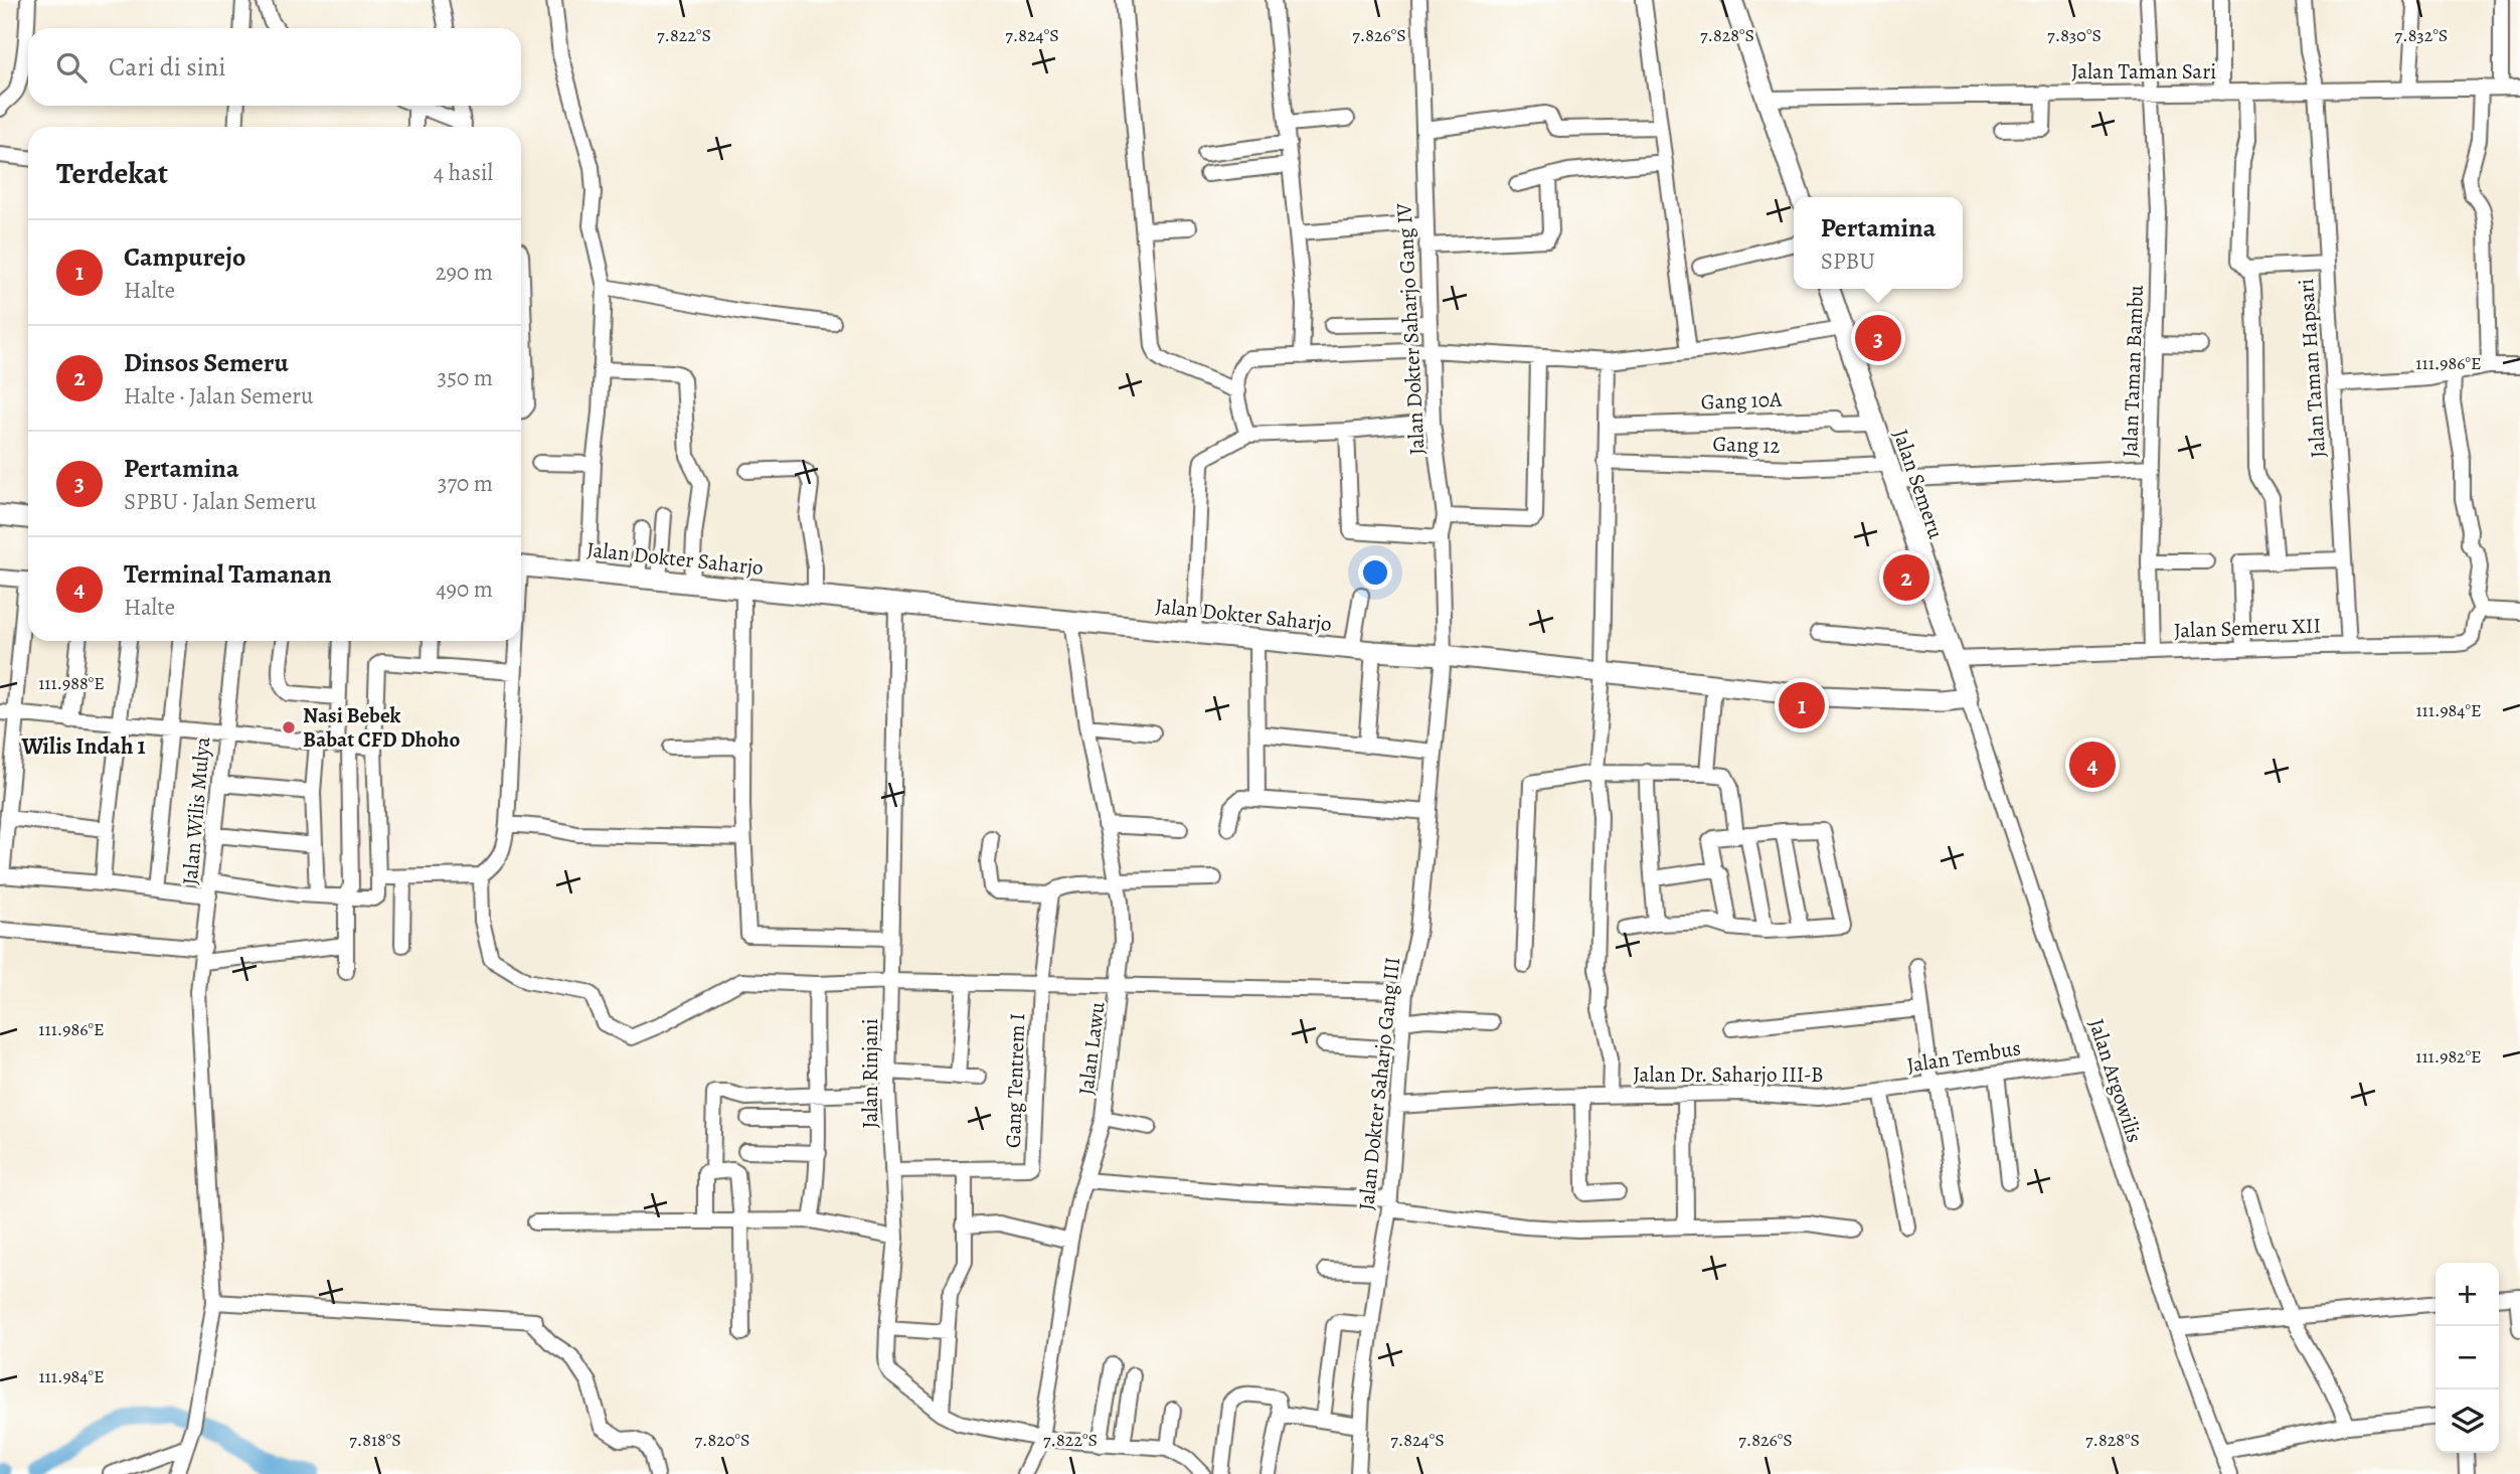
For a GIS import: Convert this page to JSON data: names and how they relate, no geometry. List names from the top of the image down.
{
  "streets": {
    "highway": ["Jalan Semeru", "Jalan Dokter Saharjo"],
    "street": [
      "Jalan Taman Sari",
      "Jalan Dokter Saharjo Gang IV",
      "Jalan Taman Hapsari",
      "Jalan Taman Bambu",
      "Gang 10A",
      "Gang 12",
      "Jalan Semeru XII",
      "Jalan Wilis Mulya",
      "Jalan Lawu",
      "Jalan Tembus",
      "Jalan Rinjani",
      "Jalan Dr. Saharjo III-B",
      "Gang Tentrem I",
      "Jalan Argowilis",
      "Jalan Dokter Saharjo Gang III"
    ]
  },
  "crossings": [
    ["Jalan Taman Sari", "Jalan Taman Hapsari"],
    ["Jalan Taman Sari", "Jalan Taman Bambu"],
    ["Jalan Dokter Saharjo Gang IV", "Jalan Dokter Saharjo"],
    ["Jalan Dokter Saharjo Gang IV", "Jalan Dokter Saharjo Gang III"],
    ["Jalan Taman Hapsari", "Jalan Semeru XII"],
    ["Jalan Taman Bambu", "Gang 12"],
    ["Jalan Taman Bambu", "Jalan Semeru XII"],
    ["Gang 10A", "Jalan Semeru"],
    ["Gang 12", "Jalan Semeru"],
    ["Jalan Semeru", "Jalan Dokter Saharjo"],
    ["Jalan Semeru", "Jalan Semeru XII"],
    ["Jalan Semeru", "Jalan Argowilis"],
    ["Jalan Dokter Saharjo", "Jalan Lawu"],
    ["Jalan Dokter Saharjo", "Jalan Rinjani"],
    ["Jalan Dokter Saharjo", "Jalan Argowilis"],
    ["Jalan Dokter Saharjo", "Jalan Dokter Saharjo Gang III"],
    ["Jalan Lawu", "Jalan Rinjani"],
    ["Jalan Tembus", "Jalan Dr. Saharjo III-B"],
    ["Jalan Tembus", "Jalan Argowilis"],
    ["Jalan Rinjani", "Gang Tentrem I"],
    ["Jalan Dr. Saharjo III-B", "Jalan Dokter Saharjo Gang III"]
  ],
  "districts": ["Wilis Indah 1"],
  "places": ["Nasi Bebek Babat CFD Dhoho"],
  "page": {
    "search": "Cari di sini",
    "heading": ["Terdekat", "4 hasil"],
    "popup": ["Pertamina", "SPBU"],
    "list": [
      {
        "mark": "1",
        "name": "Campurejo",
        "note": "Halte",
        "value": "290 m"
      },
      {
        "mark": "2",
        "name": "Dinsos Semeru",
        "note": "Halte · Jalan Semeru",
        "value": "350 m"
      },
      {
        "mark": "3",
        "name": "Pertamina",
        "note": "SPBU · Jalan Semeru",
        "value": "370 m"
      },
      {
        "mark": "4",
        "name": "Terminal Tamanan",
        "note": "Halte",
        "value": "490 m"
      }
    ],
    "pins": [
      "3",
      "2",
      "1",
      "4"
    ],
    "map_buttons": ["+", "−"]
  },
  "coordinates": [
    "7.832°S",
    "7.822°S",
    "7.824°S",
    "7.826°S",
    "7.828°S",
    "7.830°S",
    "111.986°E",
    "111.988°E",
    "111.984°E",
    "111.982°E",
    "7.818°S",
    "7.820°S"
  ]
}
